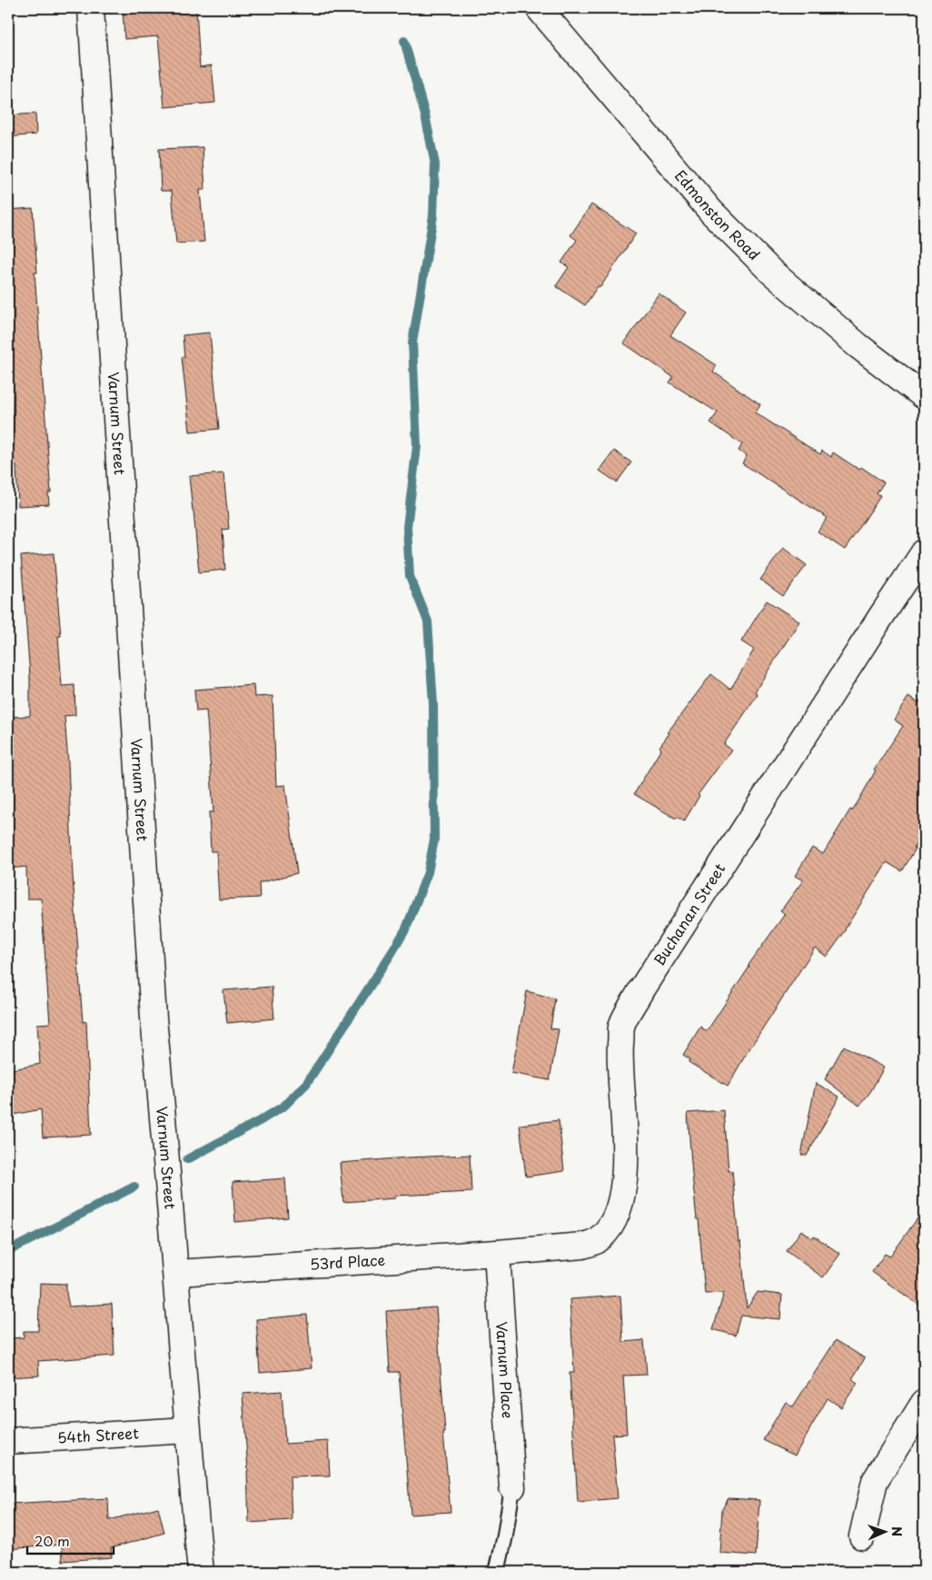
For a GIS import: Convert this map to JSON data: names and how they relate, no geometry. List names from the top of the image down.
{
  "streets": {
    "street": [
      "Edmonston Road",
      "Varnum Street",
      "Buchanan Street",
      "53rd Place",
      "Varnum Place",
      "54th Street"
    ]
  },
  "crossings": [
    ["Varnum Street", "53rd Place"],
    ["Varnum Street", "54th Street"],
    ["Buchanan Street", "53rd Place"],
    ["Buchanan Street", "Varnum Place"],
    ["53rd Place", "Varnum Place"]
  ],
  "scale_bar": "20 m",
  "north": "right"
}
